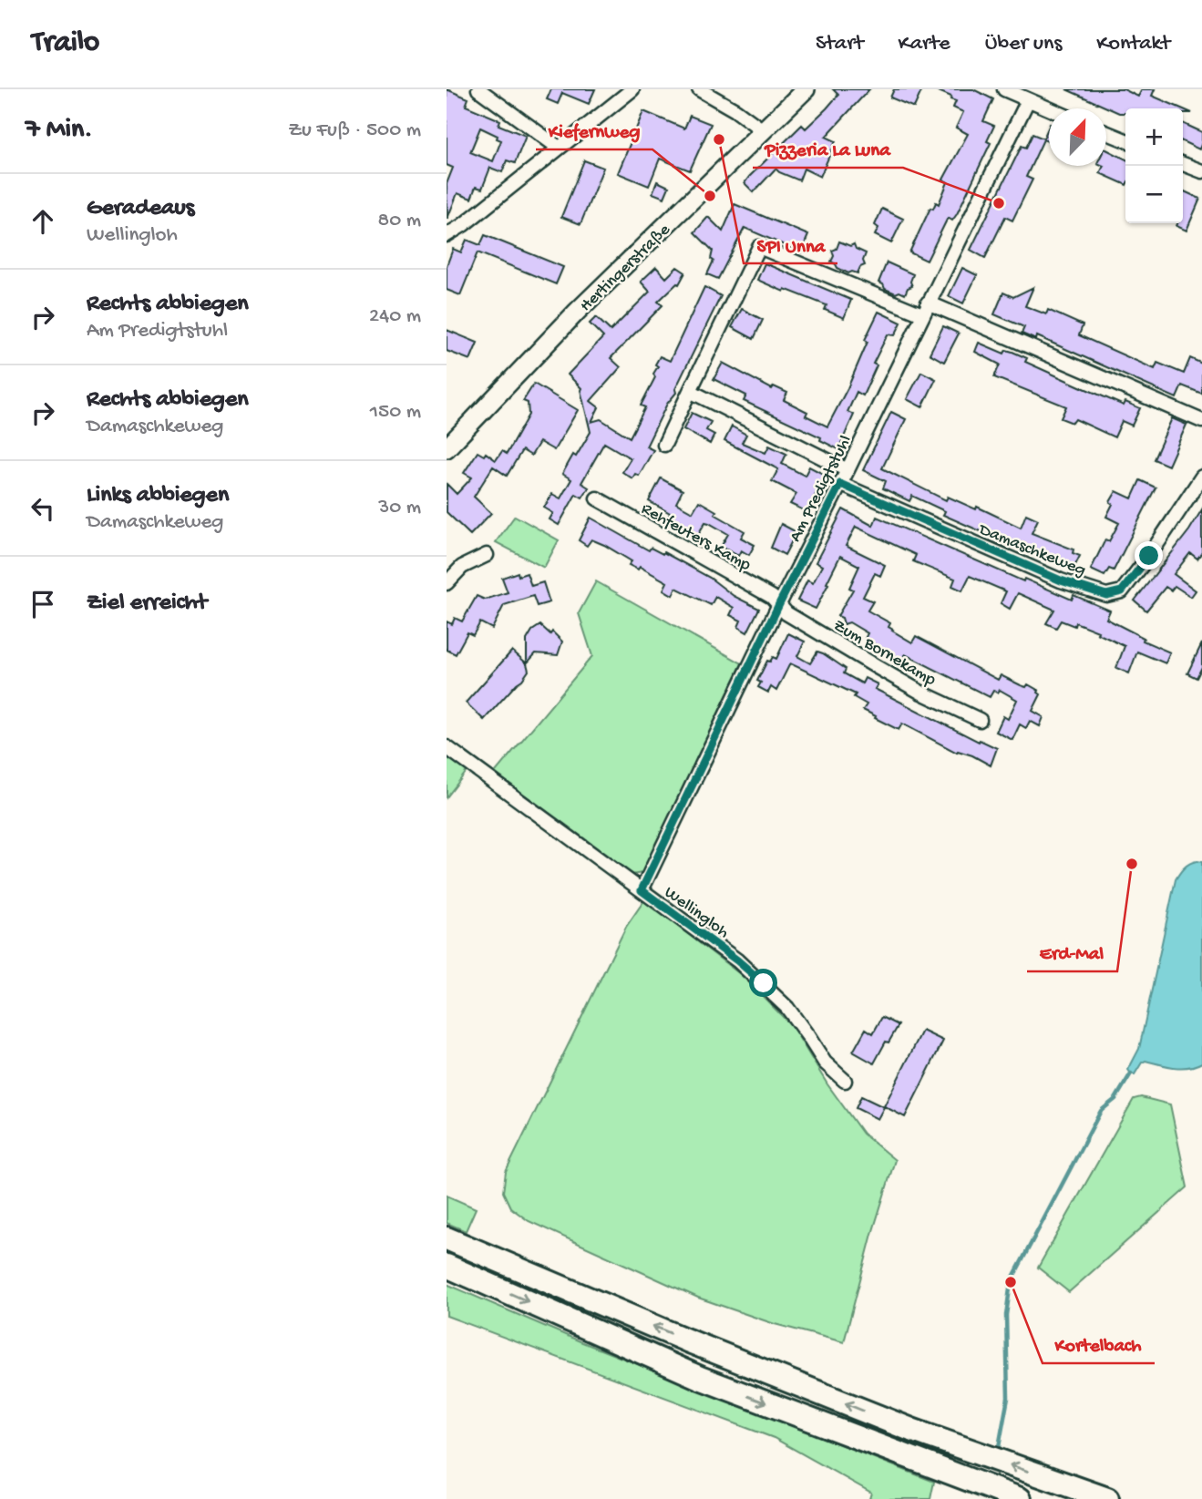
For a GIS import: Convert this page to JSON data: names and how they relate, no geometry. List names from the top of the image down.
{
  "streets": {
    "street": [
      "Hertingerstraße",
      "Am Predigtstuhl",
      "Rehfeuters Kamp",
      "Damaschkeweg",
      "Zum Bornekamp",
      "Wellingloh"
    ]
  },
  "crossings": [
    ["Am Predigtstuhl", "Rehfeuters Kamp"],
    ["Am Predigtstuhl", "Damaschkeweg"],
    ["Am Predigtstuhl", "Zum Bornekamp"],
    ["Am Predigtstuhl", "Wellingloh"],
    ["Rehfeuters Kamp", "Zum Bornekamp"]
  ],
  "places": [
    "SPI Unna",
    "Kiefernweg",
    "Pizzeria La Luna",
    "Erd-Mal",
    "Kortelbach"
  ],
  "north": "top right",
  "page": {
    "header": "Trailo",
    "nav": [
      "Start",
      "Karte",
      "Über uns",
      "Kontakt"
    ],
    "heading": ["7 Min.", "Zu Fuß · 500 m"],
    "map_buttons": ["+", "−"],
    "list": [
      ["Geradeaus", "Wellingloh", "80 m"],
      ["Rechts abbiegen", "Am Predigtstuhl", "240 m"],
      ["Rechts abbiegen", "Damaschkeweg", "150 m"],
      ["Links abbiegen", "Damaschkeweg", "30 m"],
      "Ziel erreicht"
    ]
  }
}
